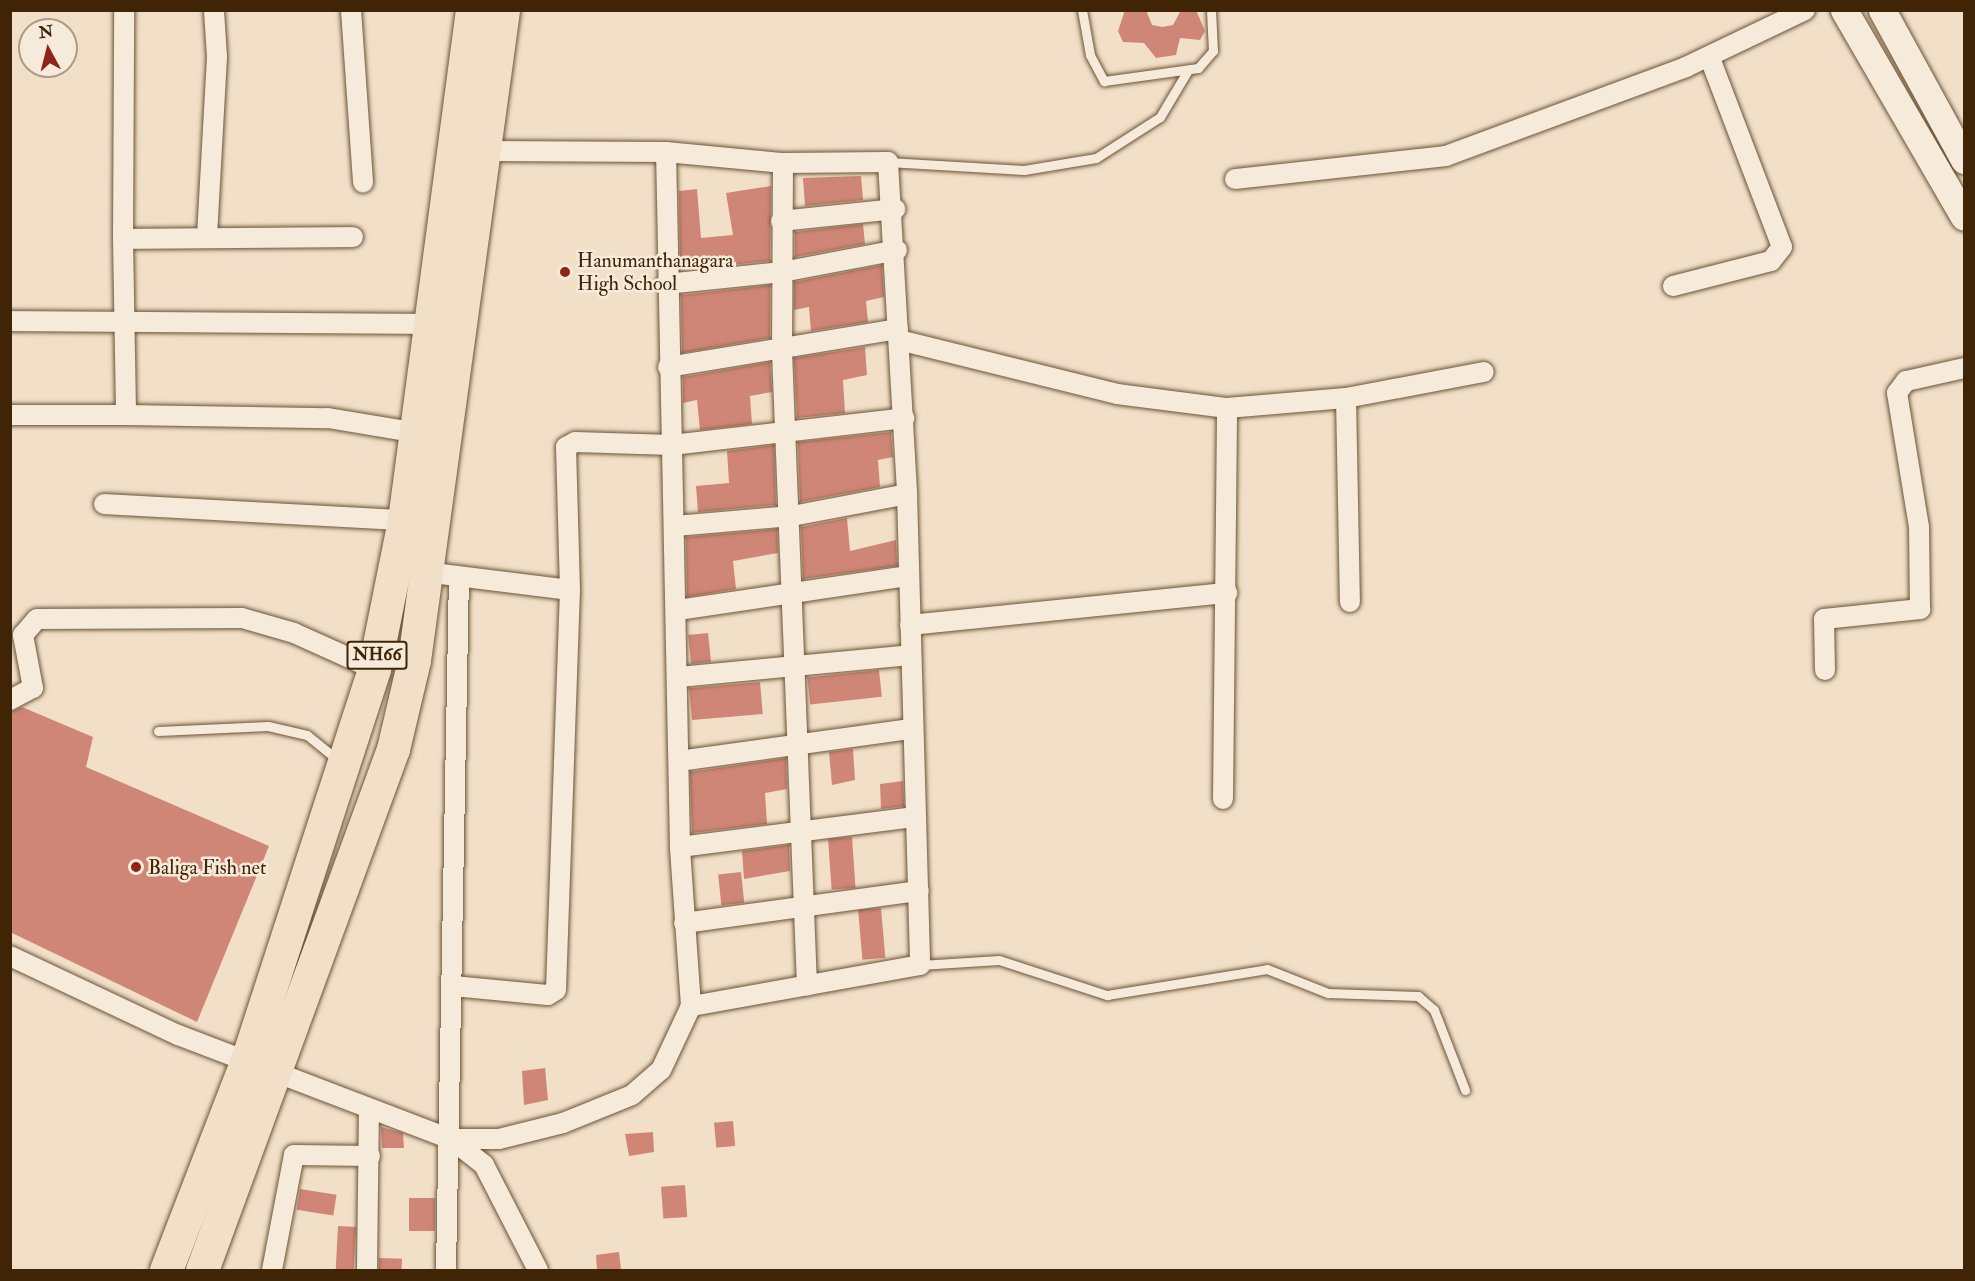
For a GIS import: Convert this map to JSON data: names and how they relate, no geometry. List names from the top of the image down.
{
  "streets": {
    "highway": ["NH66"]
  },
  "places": ["Hanumanthanagara High School", "Baliga Fish net"],
  "north": "top"
}
